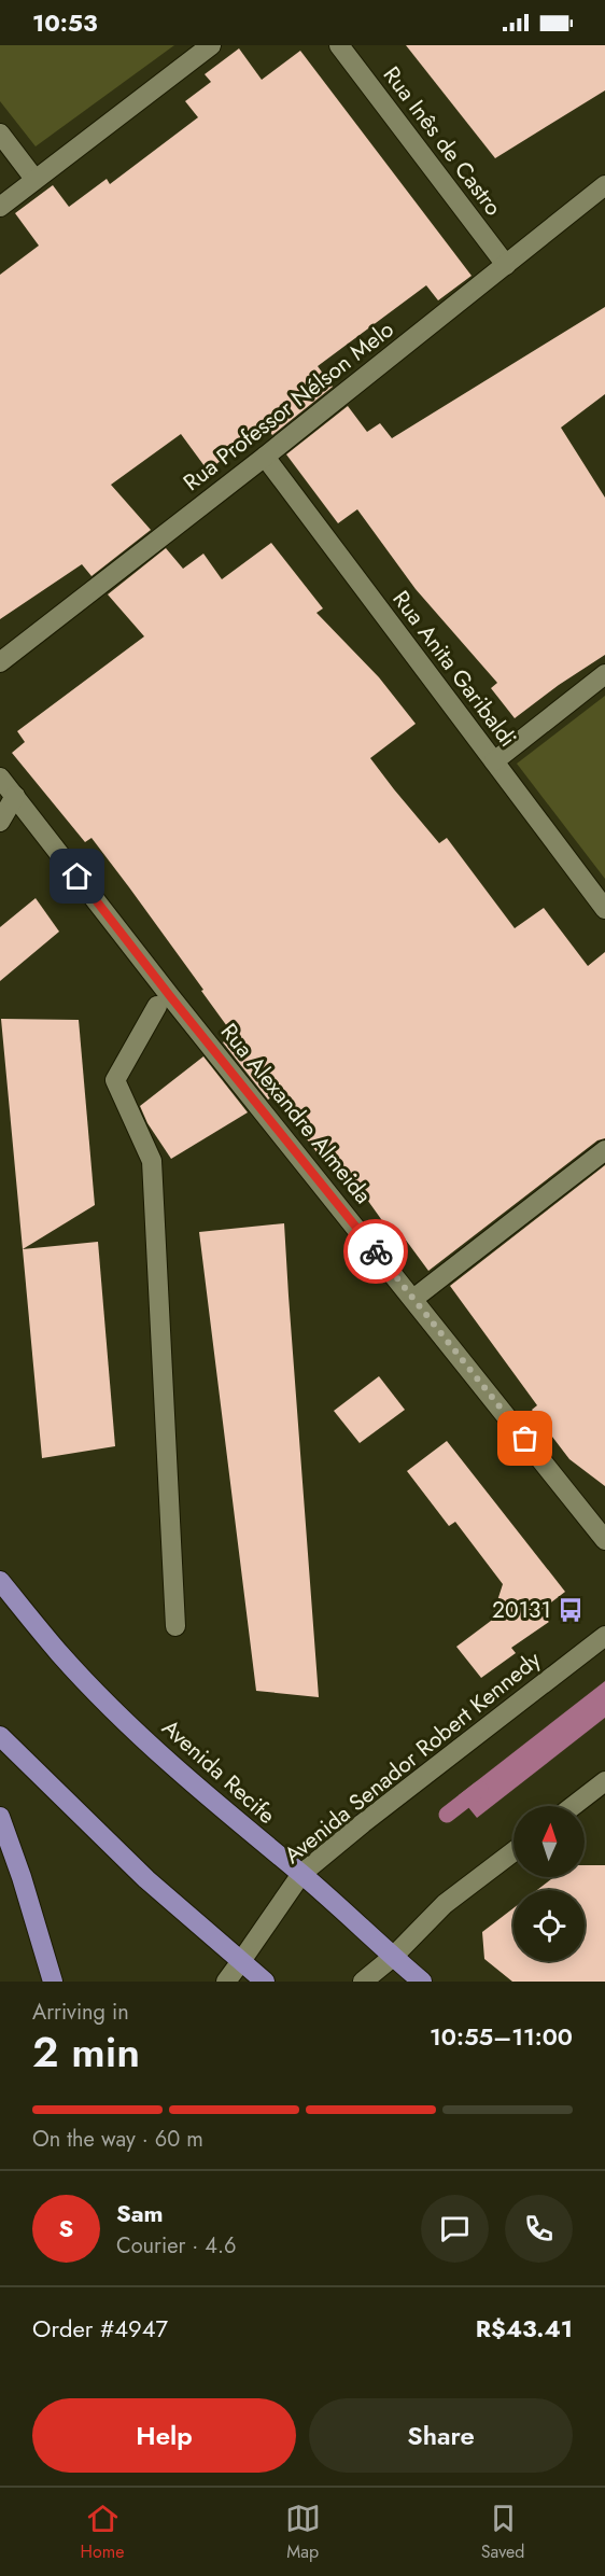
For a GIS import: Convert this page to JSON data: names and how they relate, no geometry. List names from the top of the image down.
{
  "streets": {
    "main road": ["Avenida Recife"],
    "street": [
      "Rua Inês de Castro",
      "Rua Professor Nélson Melo",
      "Rua Anita Garibaldi",
      "Rua Alexandre Almeida",
      "Avenida Senador Robert Kennedy"
    ]
  },
  "crossings": [
    ["Rua Inês de Castro", "Rua Professor Nélson Melo"],
    ["Rua Professor Nélson Melo", "Rua Anita Garibaldi"],
    ["Avenida Senador Robert Kennedy", "Avenida Recife"]
  ],
  "places": {
    "bus stop": ["20131"]
  },
  "north": "top",
  "page": {
    "status": "10:53",
    "heading": ["2 min", "Arriving in", "10:55–11:00"],
    "panel": [
      "Sam",
      "Courier · 4.6",
      "Order #4947",
      "R$43.41"
    ],
    "bar": "On the way · 60 m",
    "round": "S",
    "buttons": ["Help", "Share"],
    "tabs": ["Home", "Map", "Saved"]
  }
}
